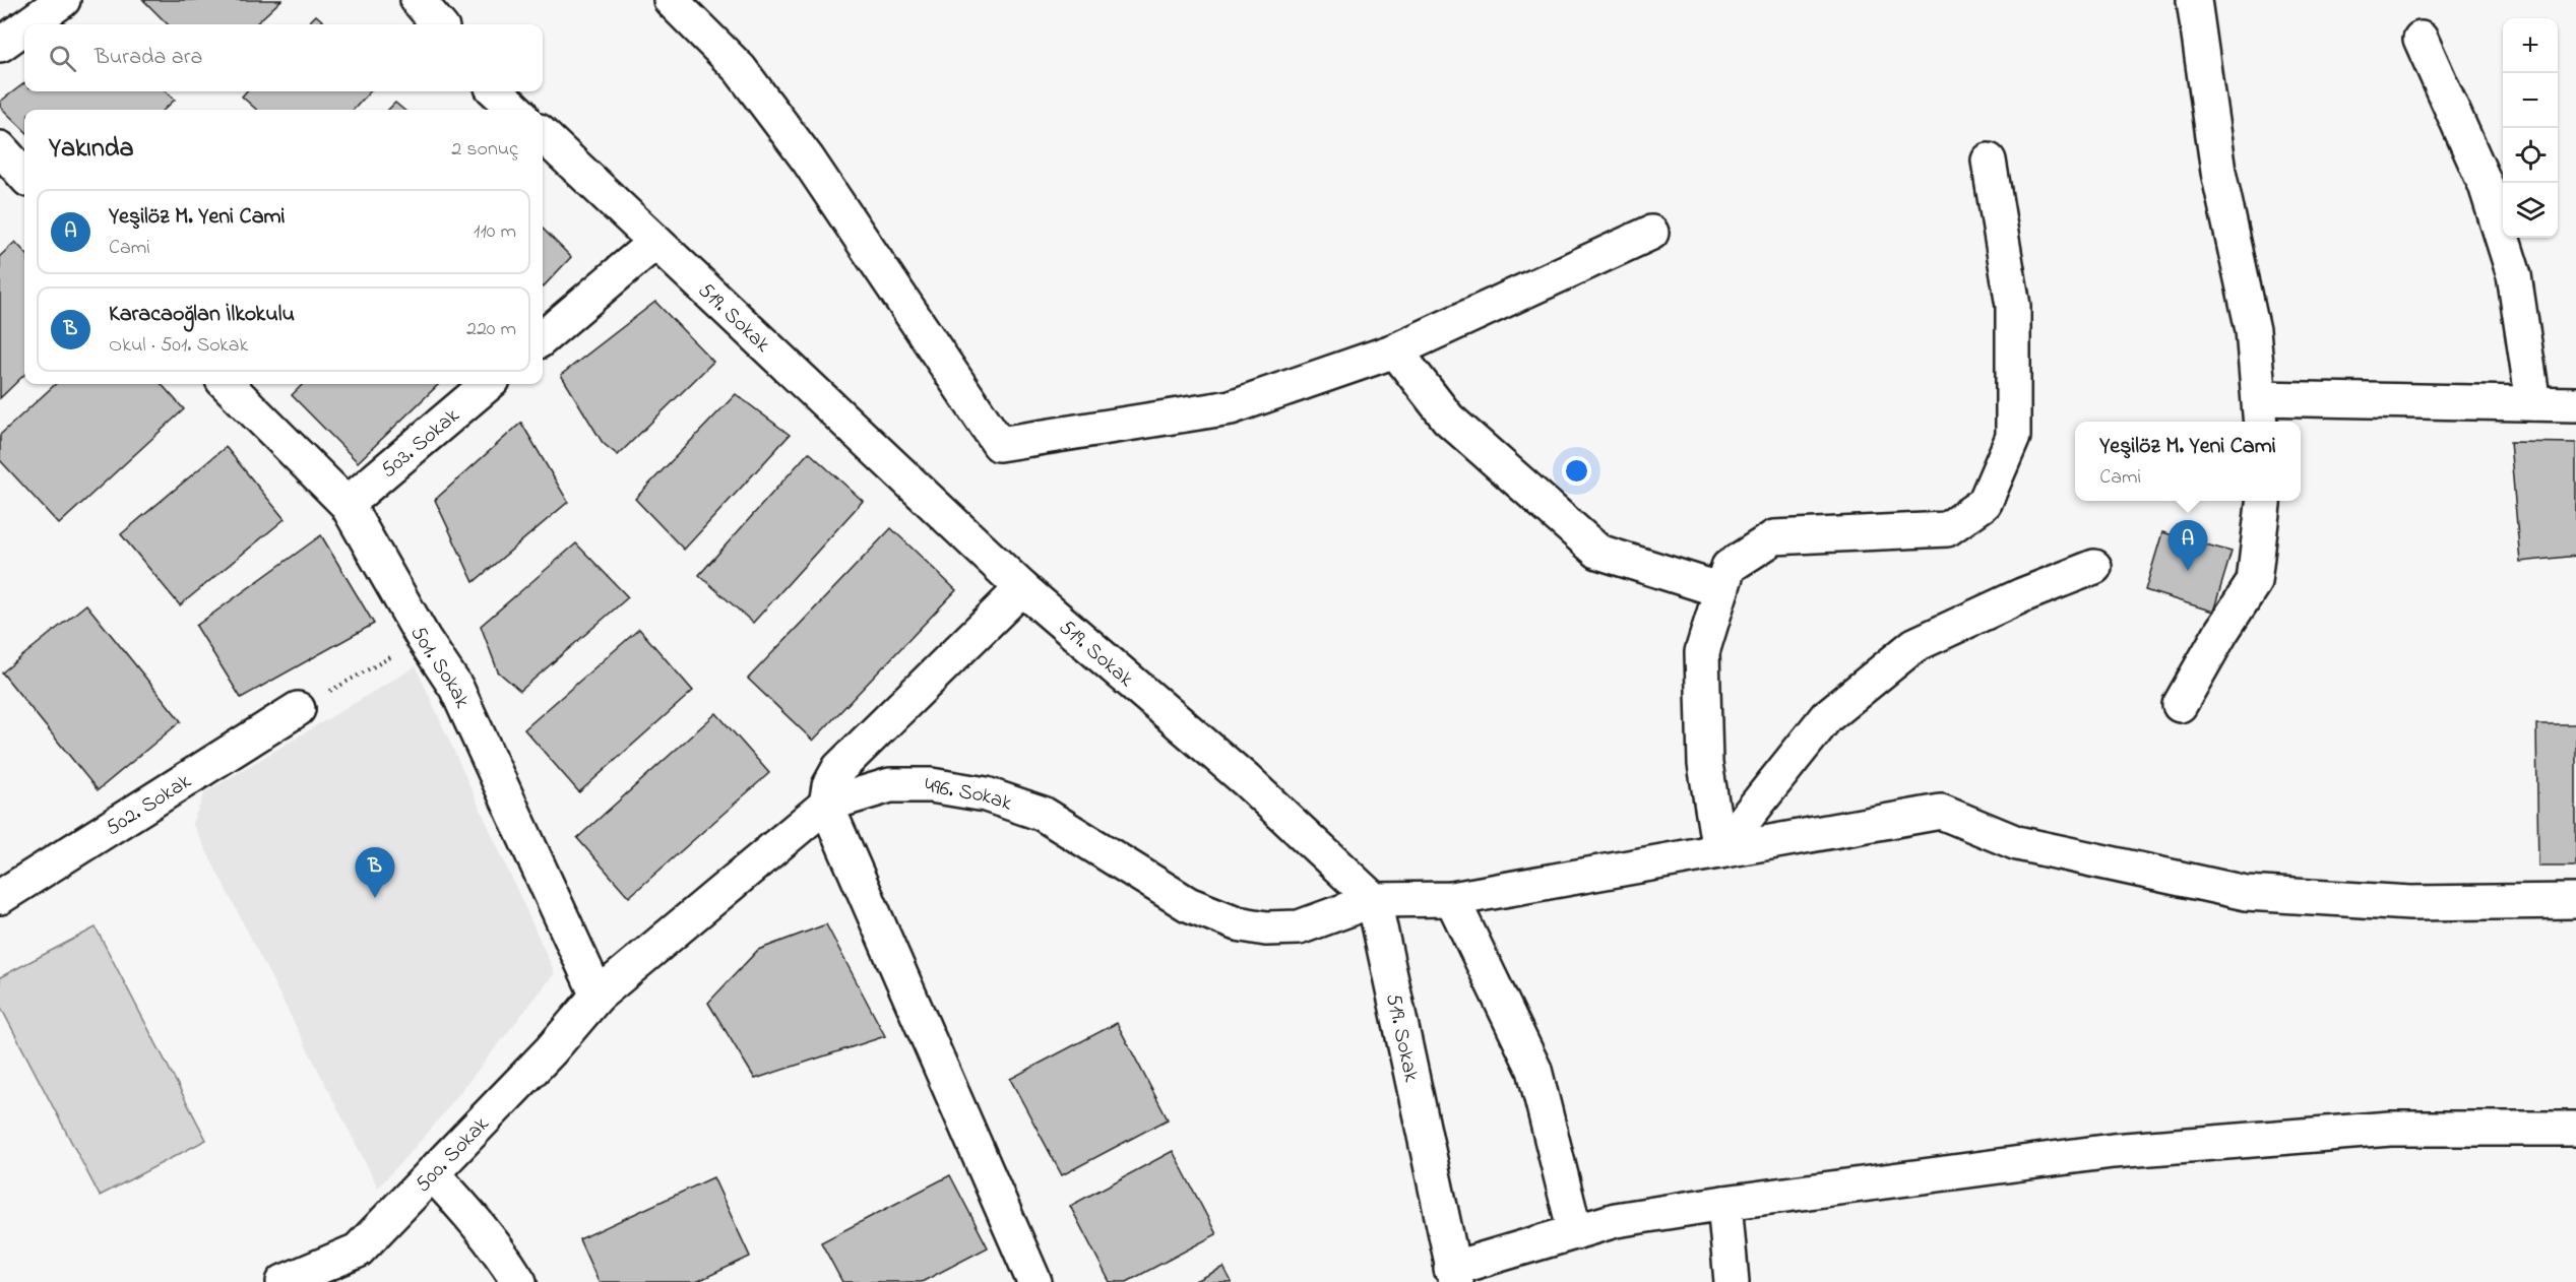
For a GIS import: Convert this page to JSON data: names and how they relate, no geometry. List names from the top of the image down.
{
  "streets": {
    "street": [
      "519. Sokak",
      "503. Sokak",
      "501. Sokak",
      "496. Sokak",
      "502. Sokak",
      "500. Sokak"
    ]
  },
  "crossings": [
    ["519. Sokak", "496. Sokak"],
    ["503. Sokak", "501. Sokak"],
    ["501. Sokak", "496. Sokak"],
    ["501. Sokak", "500. Sokak"],
    ["496. Sokak", "500. Sokak"]
  ],
  "page": {
    "map_buttons": ["+", "−"],
    "search": "Burada ara",
    "heading": ["Yakında", "2 sonuç"],
    "list": [
      {
        "mark": "A",
        "name": "Yeşilöz M. Yeni Cami",
        "note": "Cami",
        "value": "110 m"
      },
      {
        "mark": "B",
        "name": "Karacaoğlan İlkokulu",
        "note": "Okul · 501. Sokak",
        "value": "220 m"
      }
    ],
    "popup": ["Yeşilöz M. Yeni Cami", "Cami"],
    "pins": ["A", "B"]
  }
}
